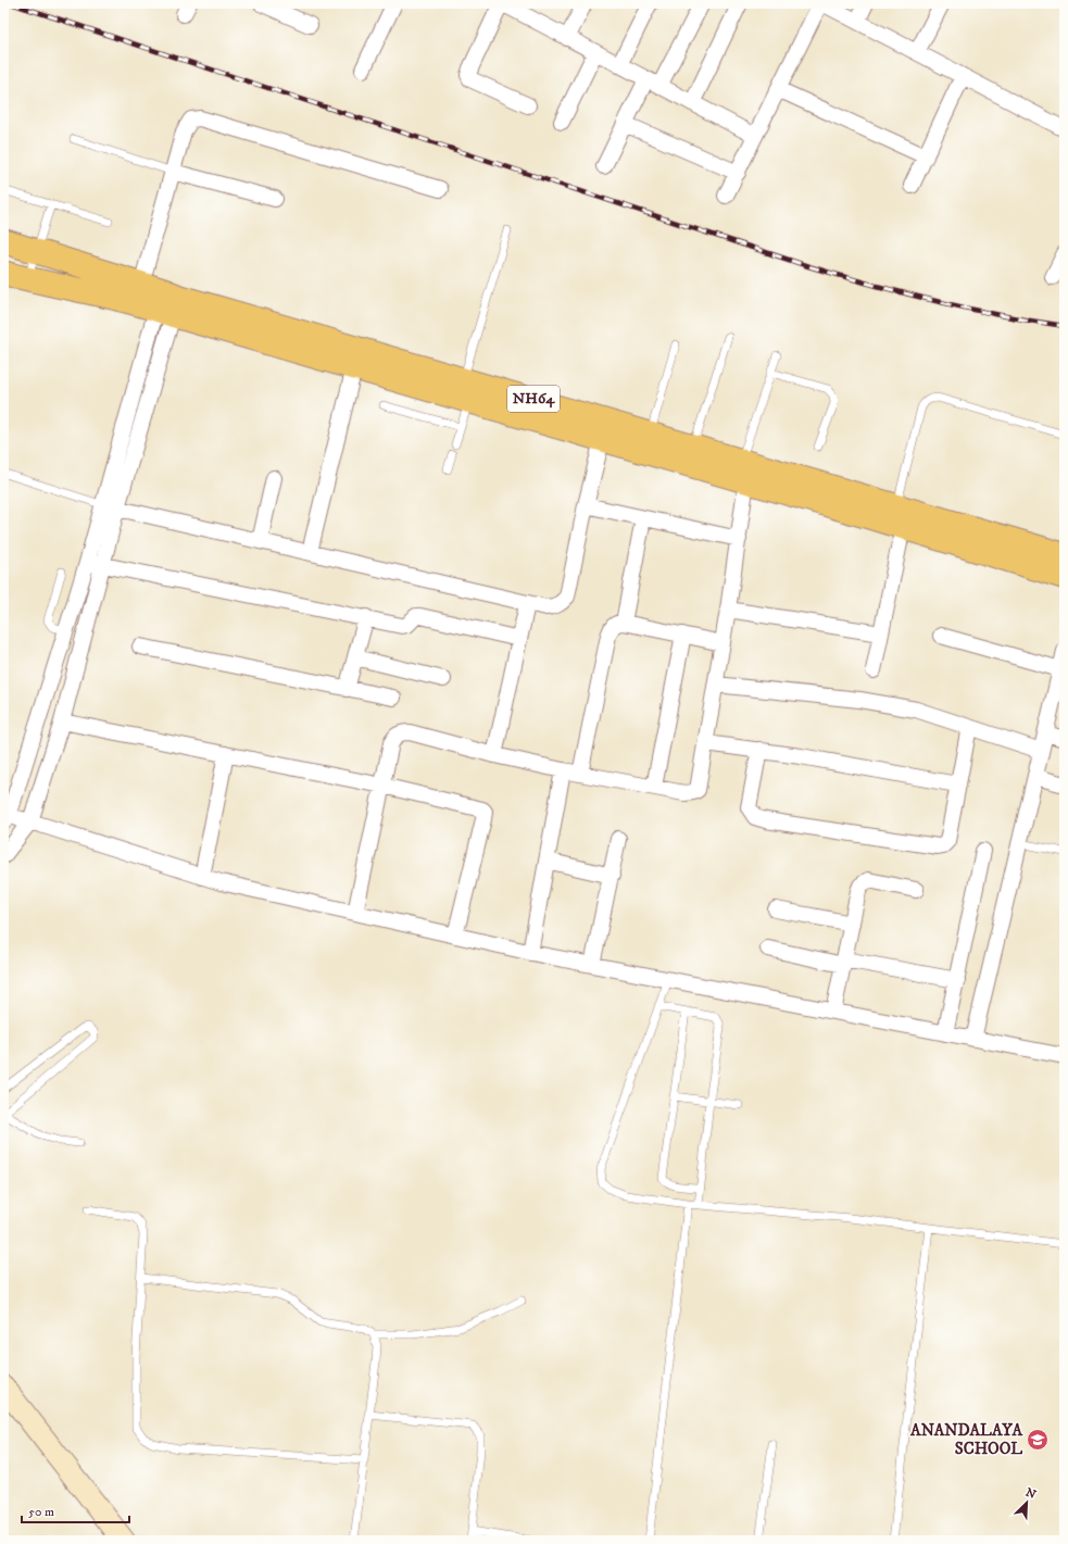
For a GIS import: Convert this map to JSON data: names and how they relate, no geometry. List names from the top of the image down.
{
  "streets": {
    "highway": ["NH64"]
  },
  "places": {
    "school or university": ["ANANDALAYA SCHOOL"]
  },
  "scale_bar": "50 m",
  "north": "top right"
}
